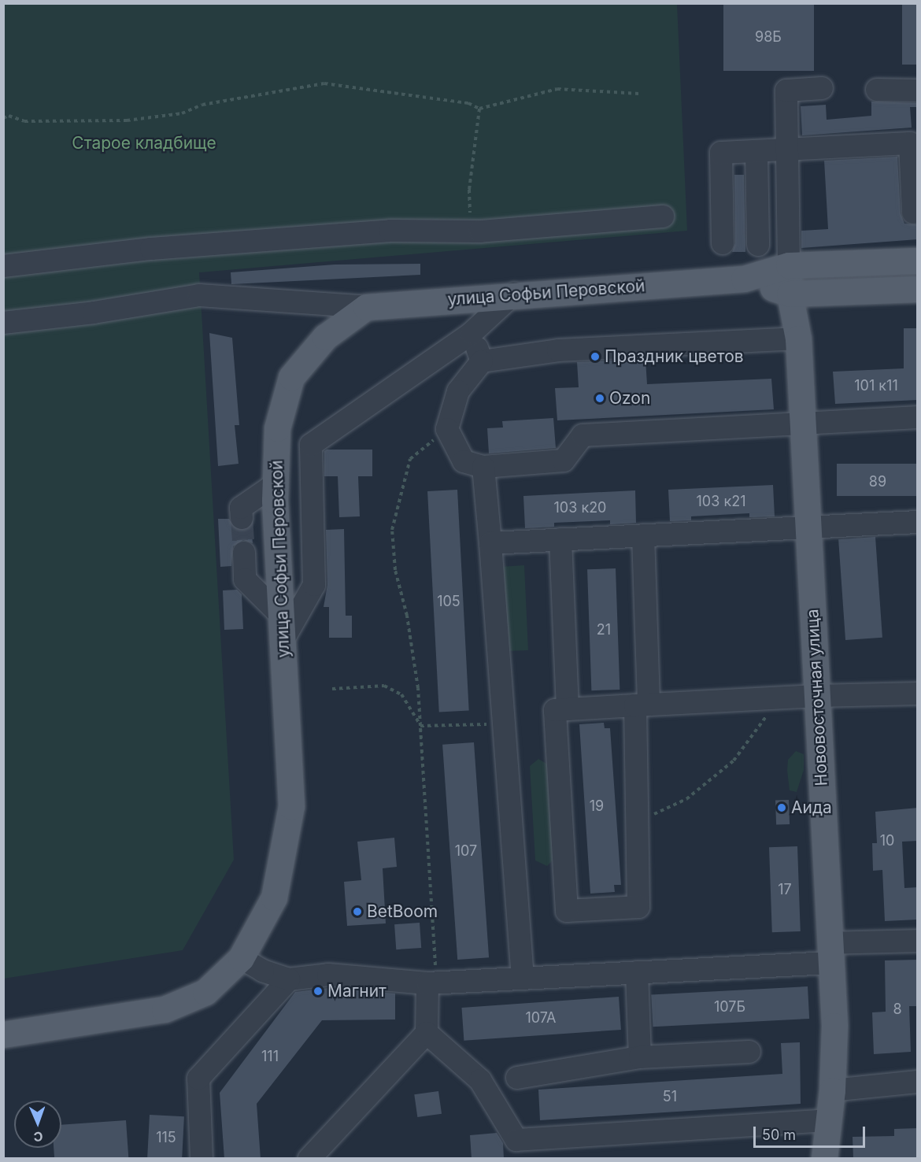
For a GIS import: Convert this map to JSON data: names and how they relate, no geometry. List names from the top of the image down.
{
  "streets": {
    "main road": ["улица Софьи Перовской", "Нововосточная улица"]
  },
  "crossings": [
    ["улица Софьи Перовской", "Нововосточная улица"]
  ],
  "parks": ["Старое кладбище"],
  "places": [
    "Праздник цветов",
    "Ozon",
    "Аида",
    "BetBoom",
    "Магнит"
  ],
  "house_numbers": [
    "98Б",
    "101 к11",
    "89",
    "103 к21",
    "103 к20",
    "105",
    "21",
    "19",
    "10",
    "107",
    "17",
    "107Б",
    "8",
    "107А",
    "111",
    "51",
    "115"
  ],
  "scale_bar": "50 m",
  "north": "bottom"
}
